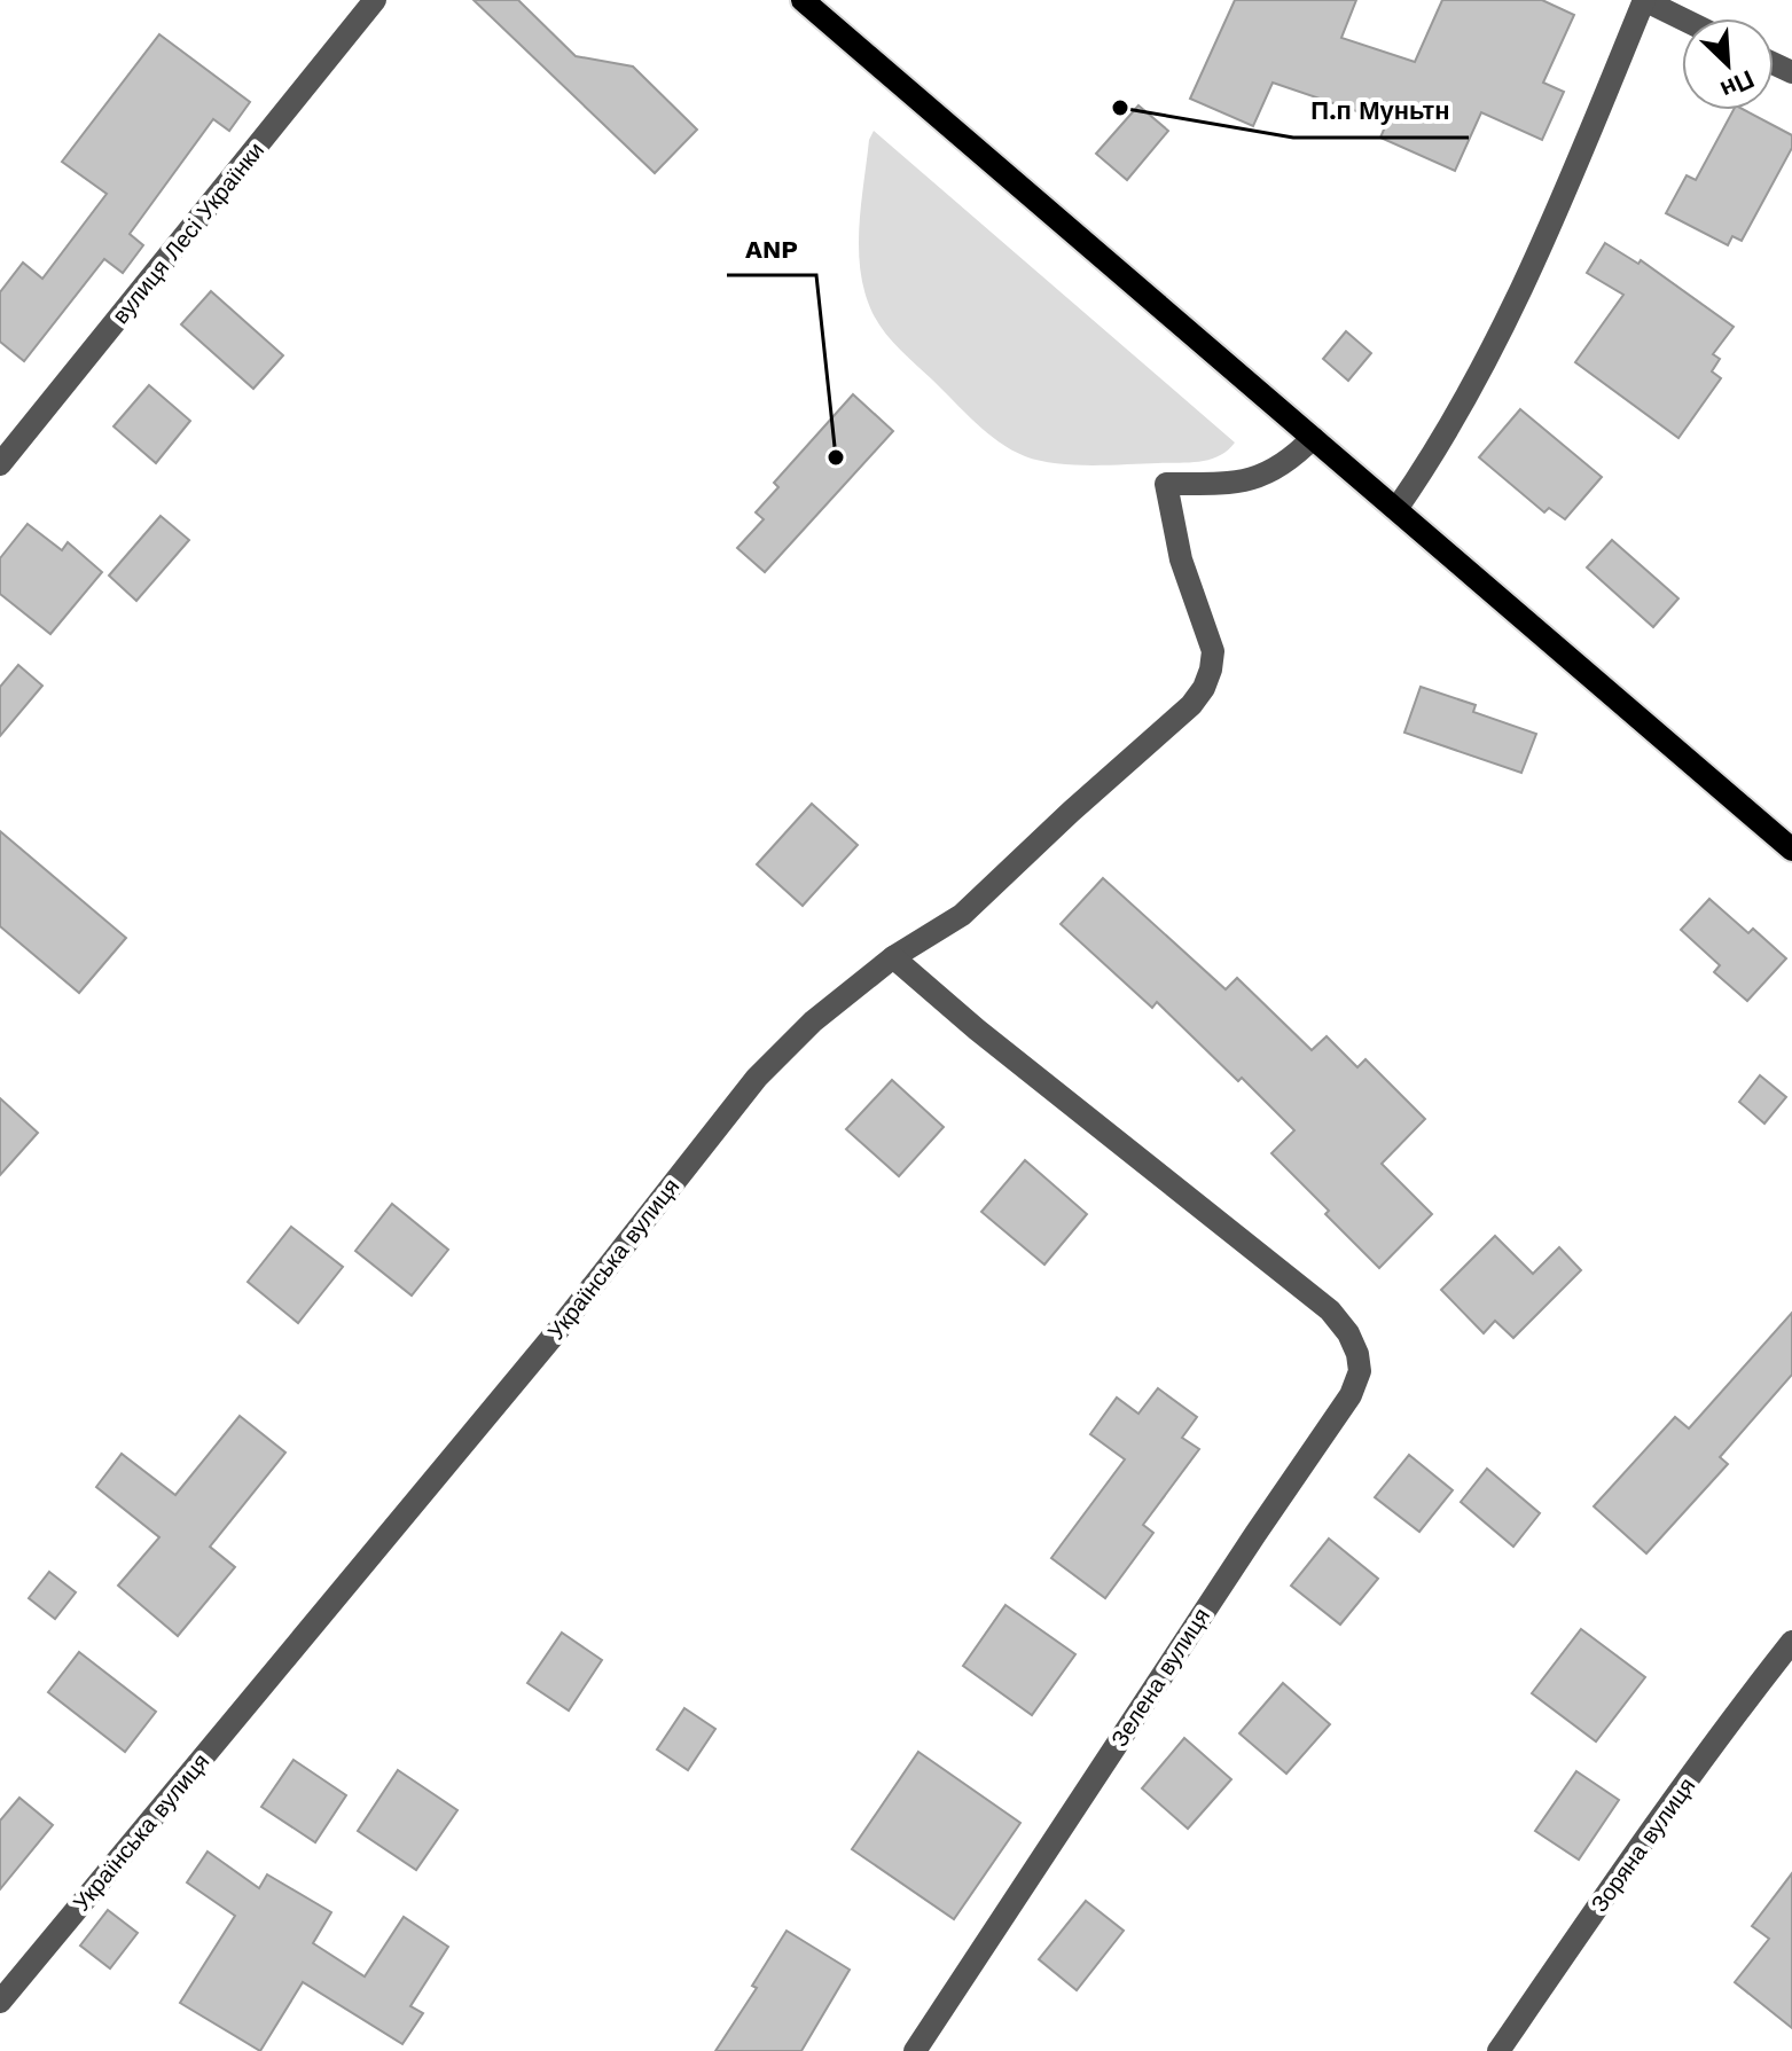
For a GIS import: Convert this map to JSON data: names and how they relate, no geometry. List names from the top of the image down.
{
  "streets": {
    "street": [
      "вулиця Лесі Українки",
      "Українська вулиця",
      "Зелена вулиця",
      "Зоряна вулиця"
    ]
  },
  "crossings": [
    ["Українська вулиця", "Зелена вулиця"]
  ],
  "places": ["П.п Муньтн", "ANP"],
  "north": "bottom right"
}
